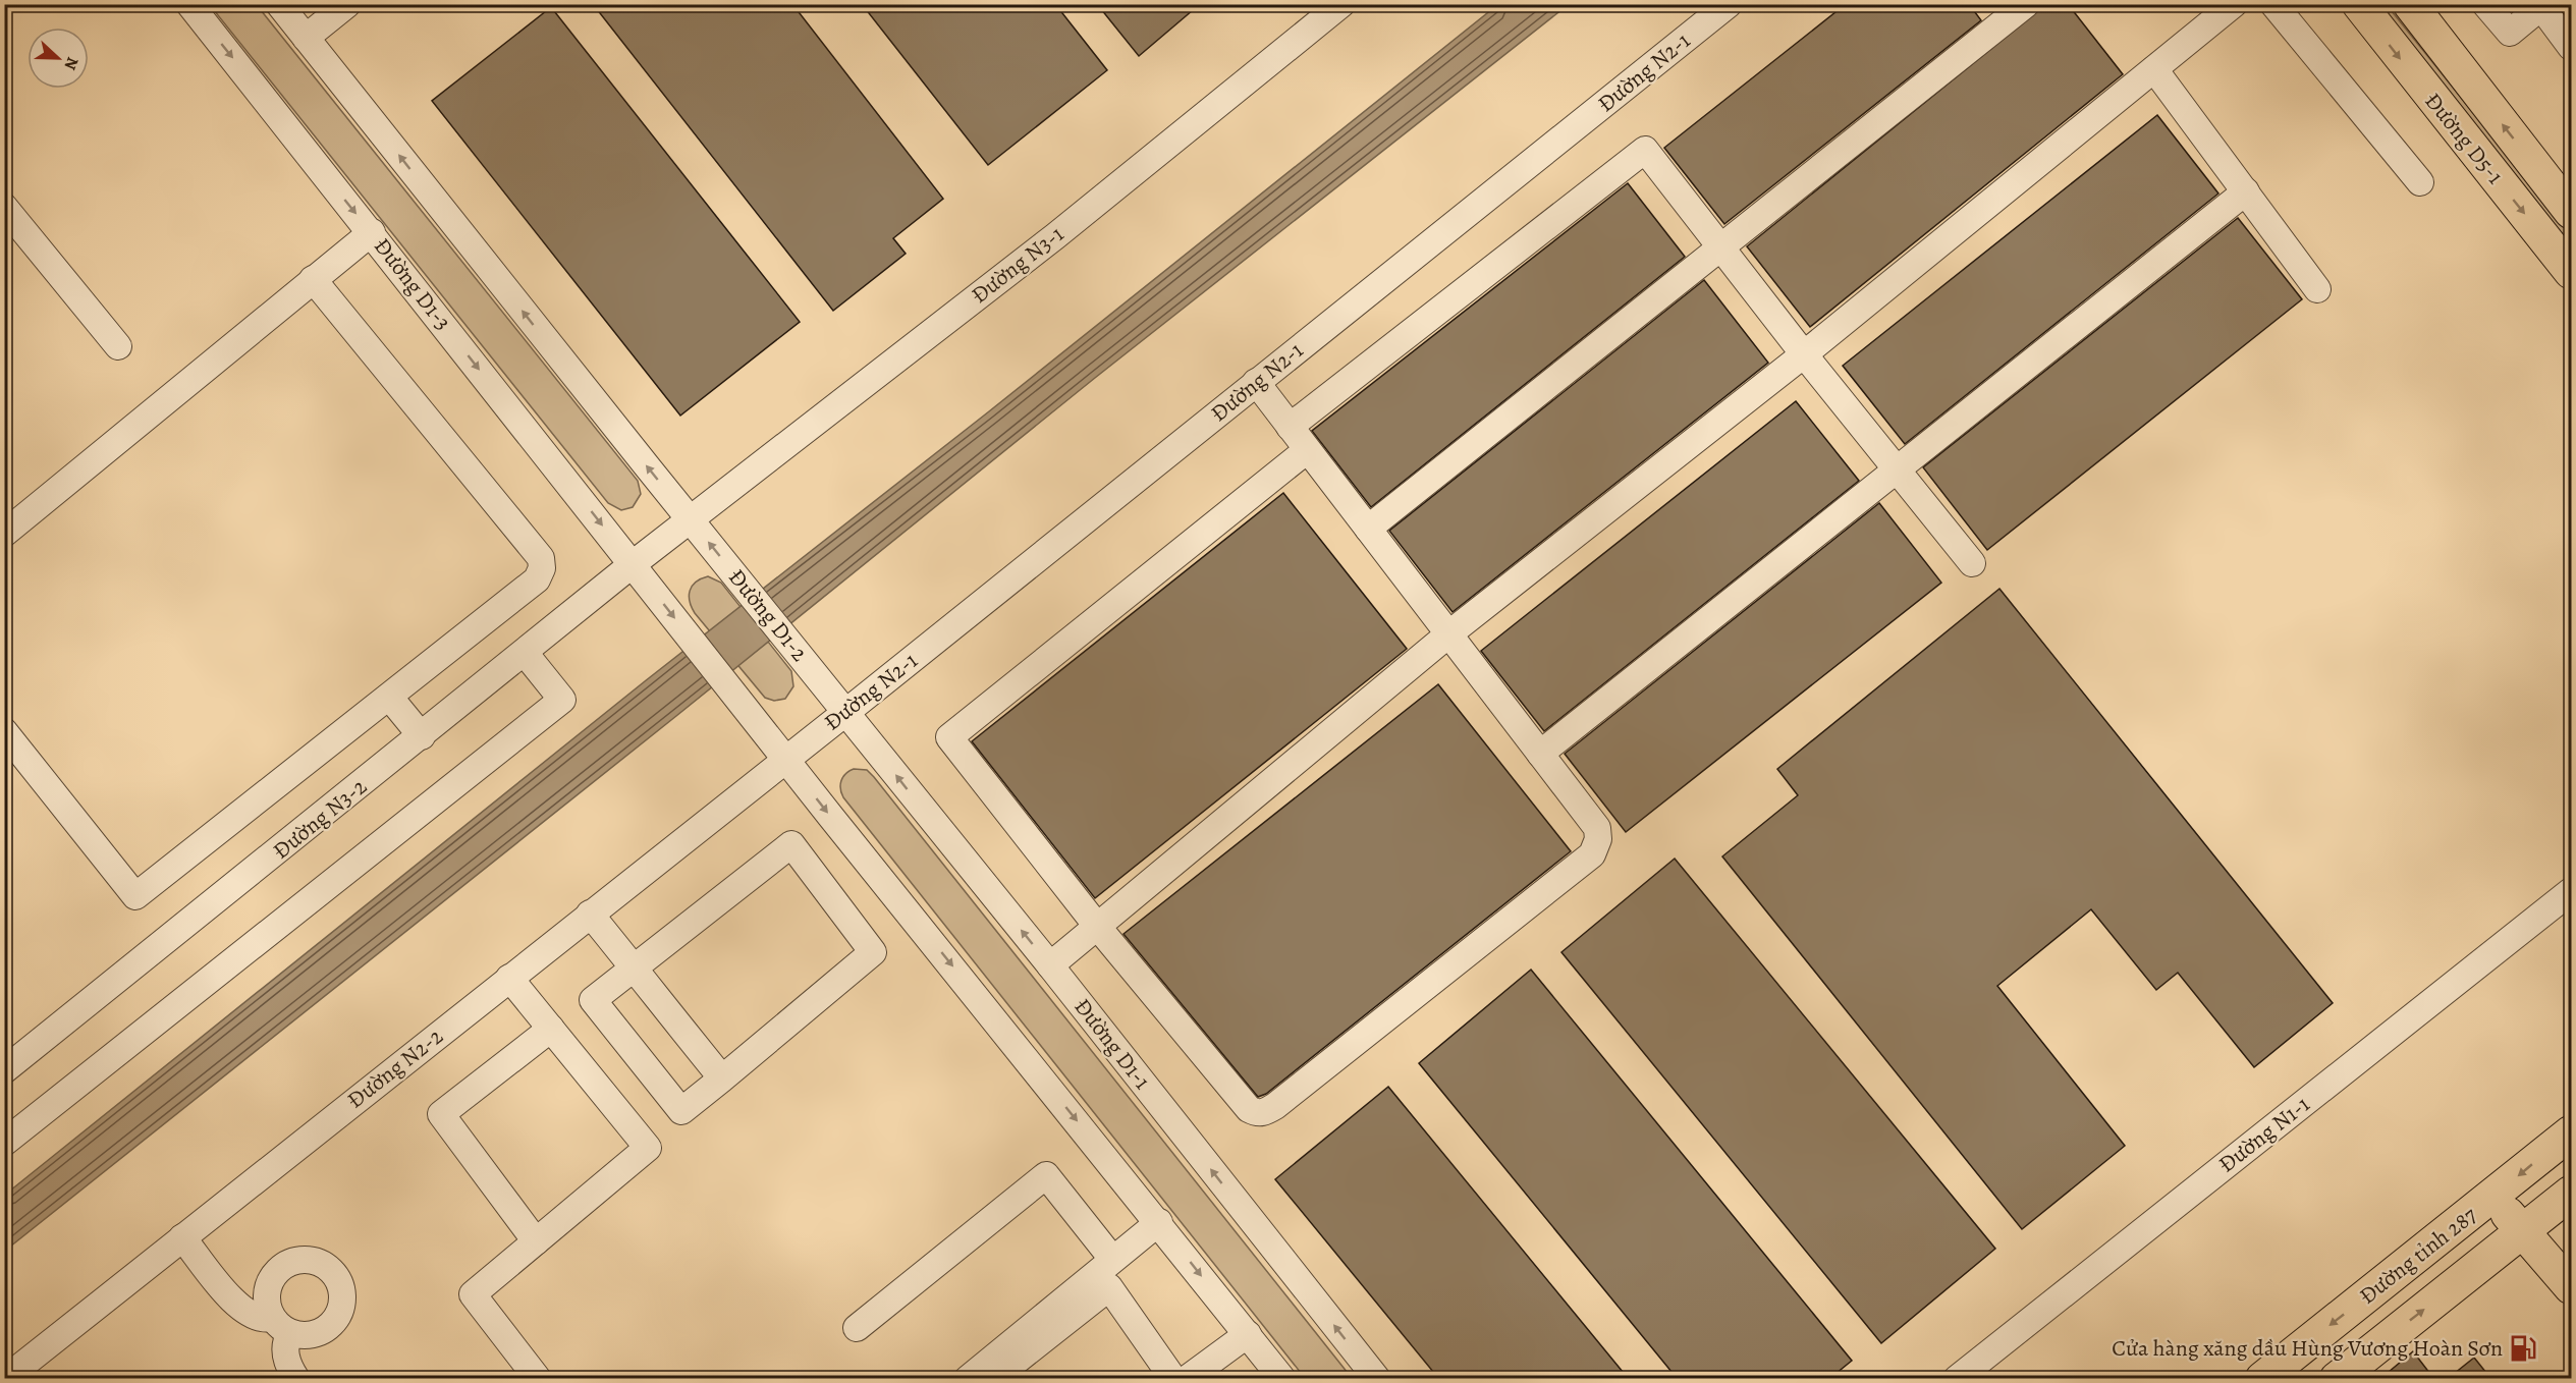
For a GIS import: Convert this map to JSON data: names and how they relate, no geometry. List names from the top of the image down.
{
  "streets": {
    "main road": ["Đường D5-1", "Đường tỉnh 287"],
    "street": [
      "Đường N2-1",
      "Đường N3-1",
      "Đường D1-3",
      "Đường D1-2",
      "Đường N3-2",
      "Đường D1-1",
      "Đường N2-2",
      "Đường N1-1"
    ]
  },
  "crossings": [
    ["Đường N2-1", "Đường D1-2"],
    ["Đường N2-1", "Đường D1-1"],
    ["Đường N2-1", "Đường N2-2"],
    ["Đường N3-1", "Đường D1-3"],
    ["Đường N3-1", "Đường D1-2"],
    ["Đường N3-1", "Đường N3-2"],
    ["Đường D1-3", "Đường N3-2"],
    ["Đường D1-2", "Đường D1-1"]
  ],
  "places": {
    "fuel station": ["Cửa hàng xăng dầu Hùng Vương Hoàn Sơn"]
  },
  "north": "right"
}
